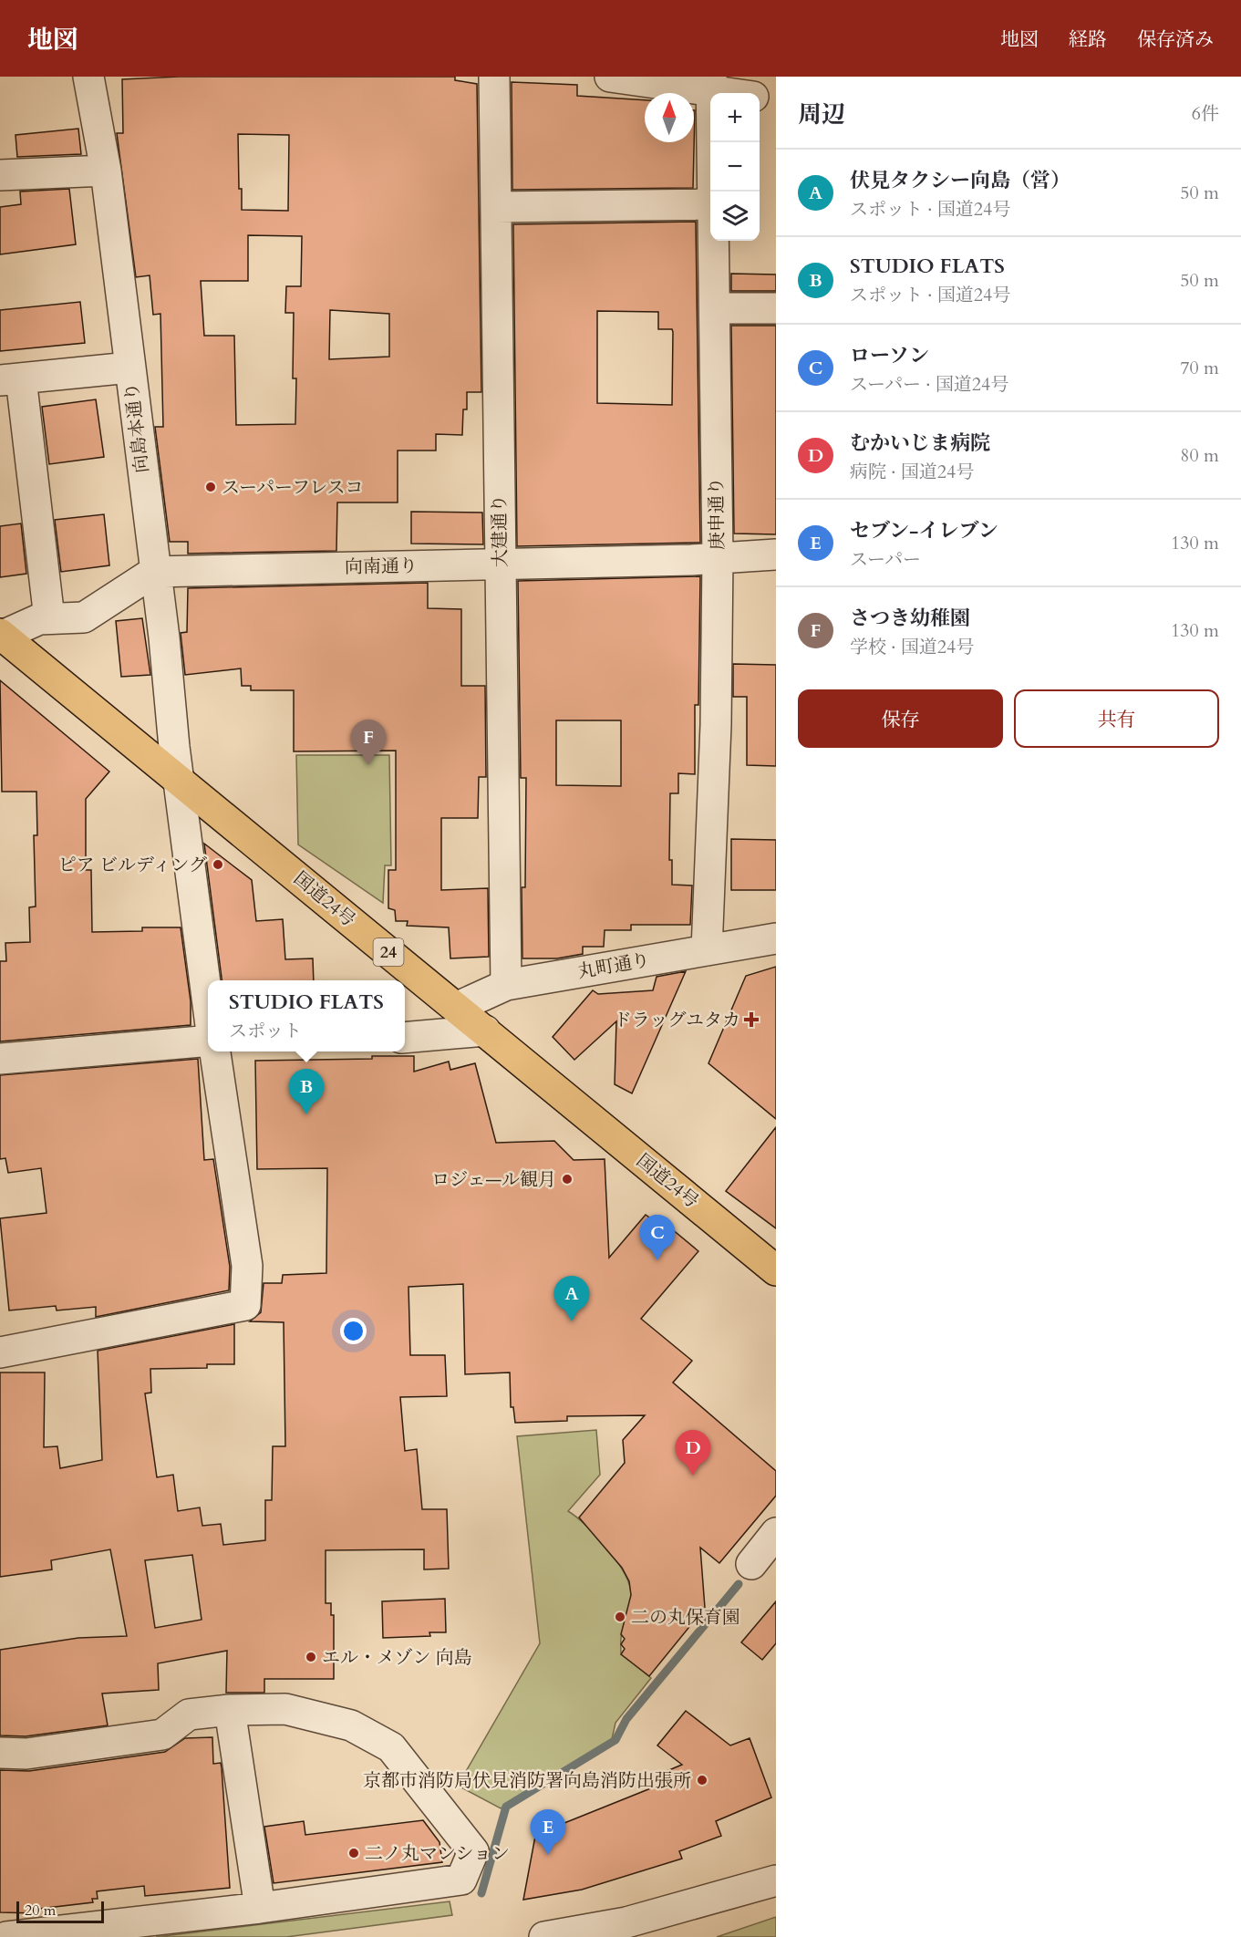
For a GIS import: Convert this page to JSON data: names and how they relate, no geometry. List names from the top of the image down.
{
  "streets": {
    "highway": ["国道24号", "24"],
    "street": [
      "向島本通り",
      "庚申通り",
      "大建通り",
      "向南通り",
      "丸町通り"
    ]
  },
  "crossings": [
    ["向島本通り", "向南通り"],
    ["向島本通り", "国道24号"],
    ["庚申通り", "向南通り"],
    ["庚申通り", "丸町通り"],
    ["大建通り", "向南通り"],
    ["大建通り", "丸町通り"],
    ["国道24号", "丸町通り"]
  ],
  "places": {
    "other": [
      "スーパーフレスコ",
      "ピア ビルディング",
      "ロジェ―ル観月",
      "二の丸保育園",
      "エル・メゾン 向島",
      "京都市消防局伏見消防署向島消防出張所",
      "二ノ丸マンション"
    ],
    "health": ["ドラッグユタカ"]
  },
  "scale_bar": "20 m",
  "north": "top",
  "page": {
    "header": "地図",
    "nav": ["地図", "経路", "保存済み"],
    "heading": ["周辺", "6件"],
    "map_buttons": ["+", "−"],
    "list": [
      {
        "mark": "A",
        "name": "伏見タクシー向島（営）",
        "note": "スポット · 国道24号",
        "value": "50 m"
      },
      {
        "mark": "B",
        "name": "STUDIO FLATS",
        "note": "スポット · 国道24号",
        "value": "50 m"
      },
      {
        "mark": "C",
        "name": "ローソン",
        "note": "スーパー · 国道24号",
        "value": "70 m"
      },
      {
        "mark": "D",
        "name": "むかいじま病院",
        "note": "病院 · 国道24号",
        "value": "80 m"
      },
      {
        "mark": "E",
        "name": "セブン-イレブン",
        "note": "スーパー",
        "value": "130 m"
      },
      {
        "mark": "F",
        "name": "さつき幼稚園",
        "note": "学校 · 国道24号",
        "value": "130 m"
      }
    ],
    "buttons": ["保存", "共有"],
    "pins": [
      "F",
      "B",
      "C",
      "A",
      "D",
      "E"
    ],
    "popup": ["STUDIO FLATS", "スポット"],
    "scale": "20 m"
  }
}
